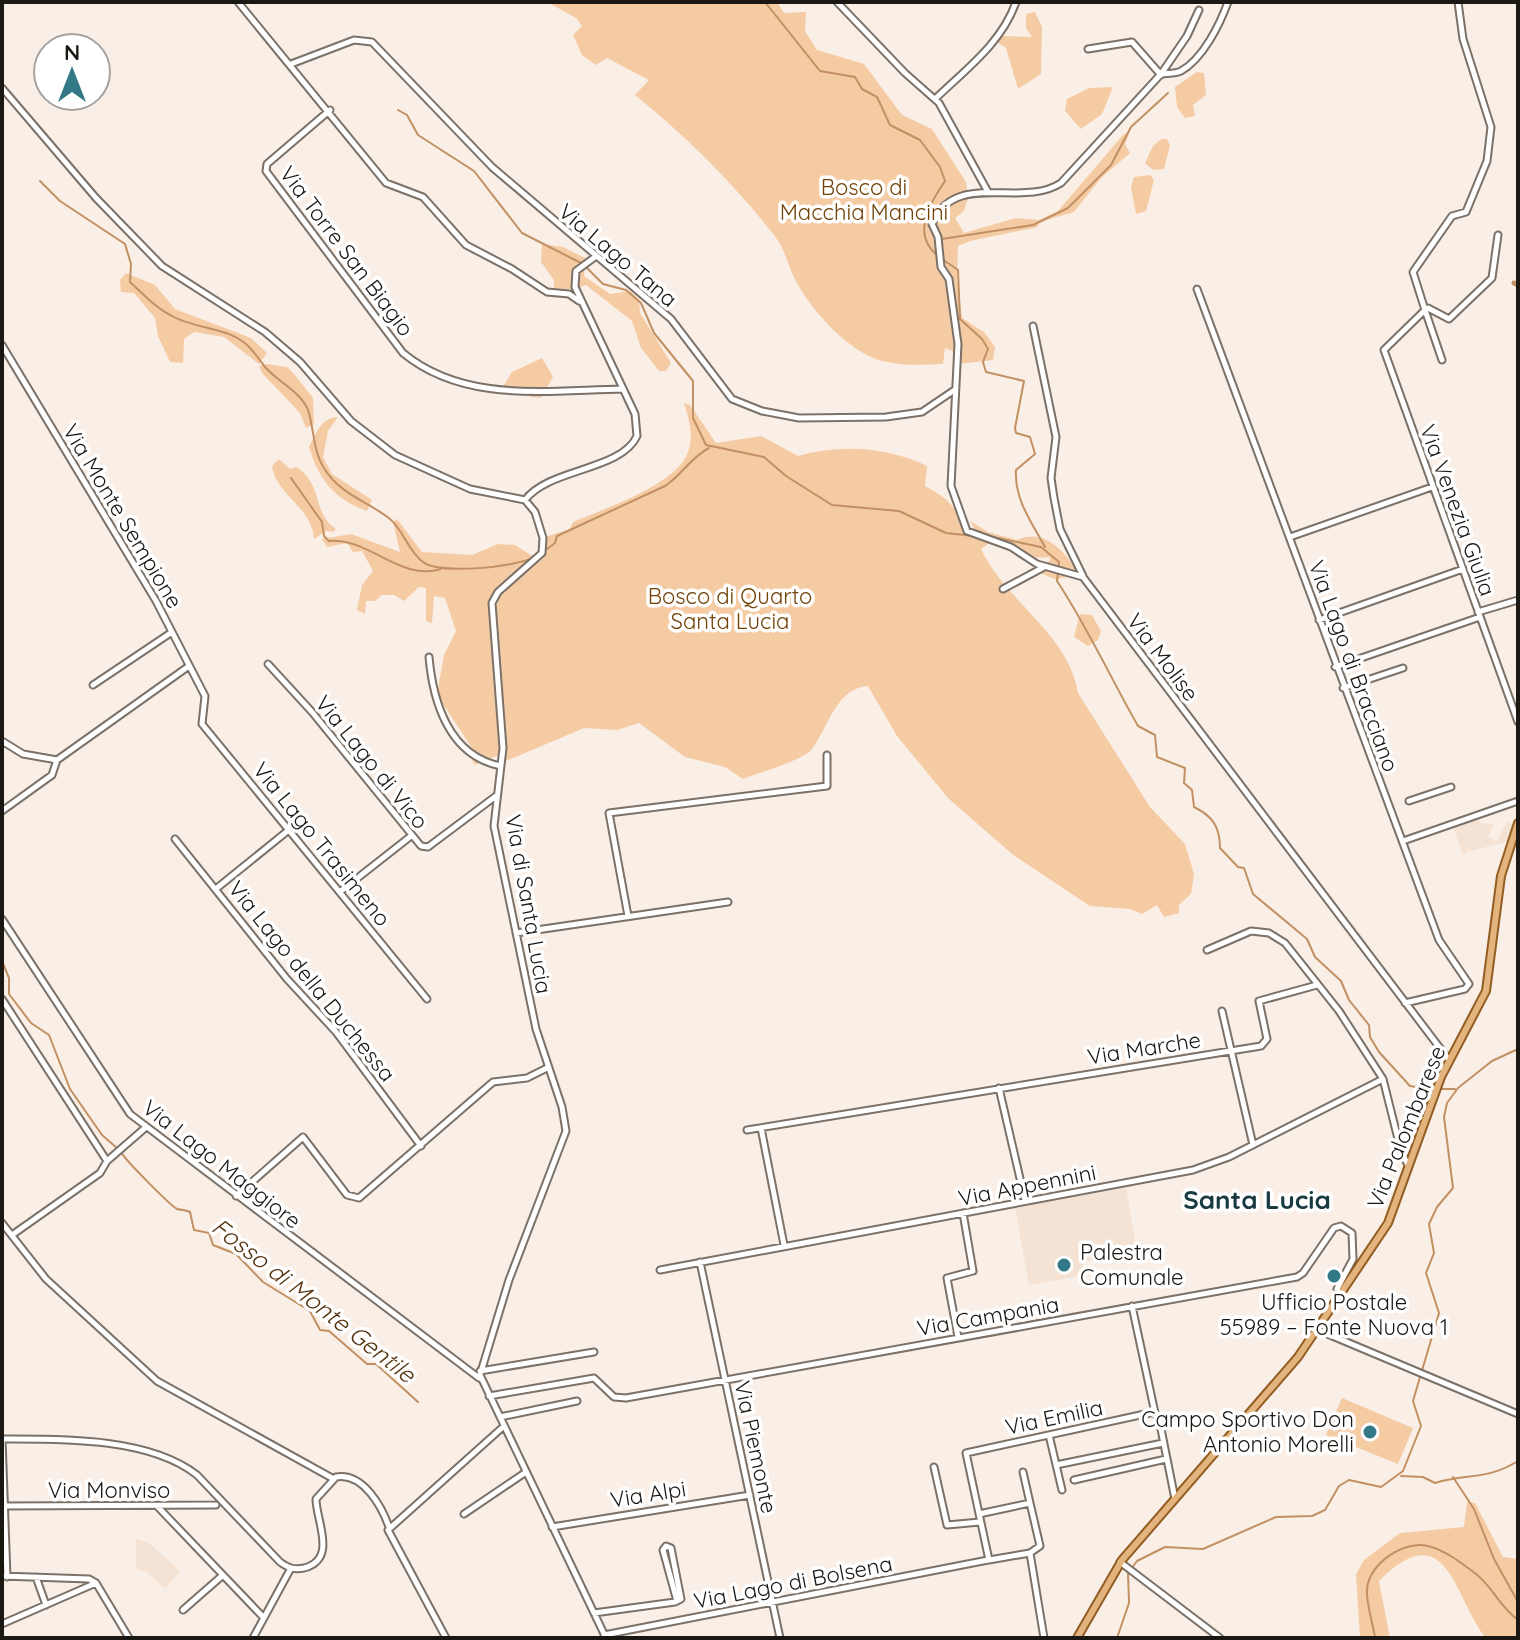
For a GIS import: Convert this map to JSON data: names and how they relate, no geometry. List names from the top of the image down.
{
  "streets": {
    "main road": ["Via Palombarese"],
    "street": [
      "Via Torre San Biagio",
      "Via Lago Tana",
      "Via Venezia Giulia",
      "Via Monte Sempione",
      "Via Molise",
      "Via Lago di Bracciano",
      "Via Lago di Vico",
      "Via Lago Trasimeno",
      "Via di Santa Lucia",
      "Via Lago della Duchessa",
      "Via Marche",
      "Via Lago Maggiore",
      "Via Appennini",
      "Via Campania",
      "Via Emilia",
      "Via Piemonte",
      "Via Monviso",
      "Via Alpi",
      "Via Lago di Bolsena"
    ]
  },
  "crossings": [
    ["Via Monte Sempione", "Via Lago Trasimeno"],
    ["Via Molise", "Via Lago di Bracciano"],
    ["Via Molise", "Via Palombarese"],
    ["Via Lago di Vico", "Via di Santa Lucia"],
    ["Via di Santa Lucia", "Via Lago Maggiore"],
    ["Via Palombarese", "Via Campania"],
    ["Via Appennini", "Via Piemonte"],
    ["Via Campania", "Via Piemonte"],
    ["Via Piemonte", "Via Alpi"],
    ["Via Piemonte", "Via Lago di Bolsena"]
  ],
  "districts": ["Santa Lucia"],
  "water": ["Fosso di Monte Gentile"],
  "parks": ["Bosco di Macchia Mancini", "Bosco di Quarto Santa Lucia"],
  "places": ["Palestra Comunale", "Ufficio Postale 55989 – Fonte Nuova 1", "Campo Sportivo Don Antonio Morelli"],
  "north": "top"
}
